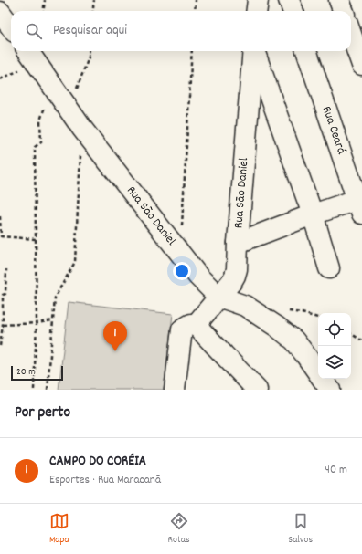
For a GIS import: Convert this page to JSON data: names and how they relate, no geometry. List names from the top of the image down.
{
  "streets": {
    "street": ["Rua Ceará", "Rua Sāo Daniel", "Rua São Daniel"]
  },
  "crossings": [
    ["Rua Sāo Daniel", "Rua São Daniel"]
  ],
  "scale_bar": "20 m",
  "page": {
    "search": "Pesquisar aqui",
    "pins": "1",
    "scale": "20 m",
    "heading": "Por perto",
    "list": [
      {
        "mark": "1",
        "name": "CAMPO DO CORÉIA",
        "note": "Esportes · Rua Maracanã",
        "value": "40 m"
      }
    ],
    "nav": ["Mapa", "Rotas", "Salvos"]
  }
}
